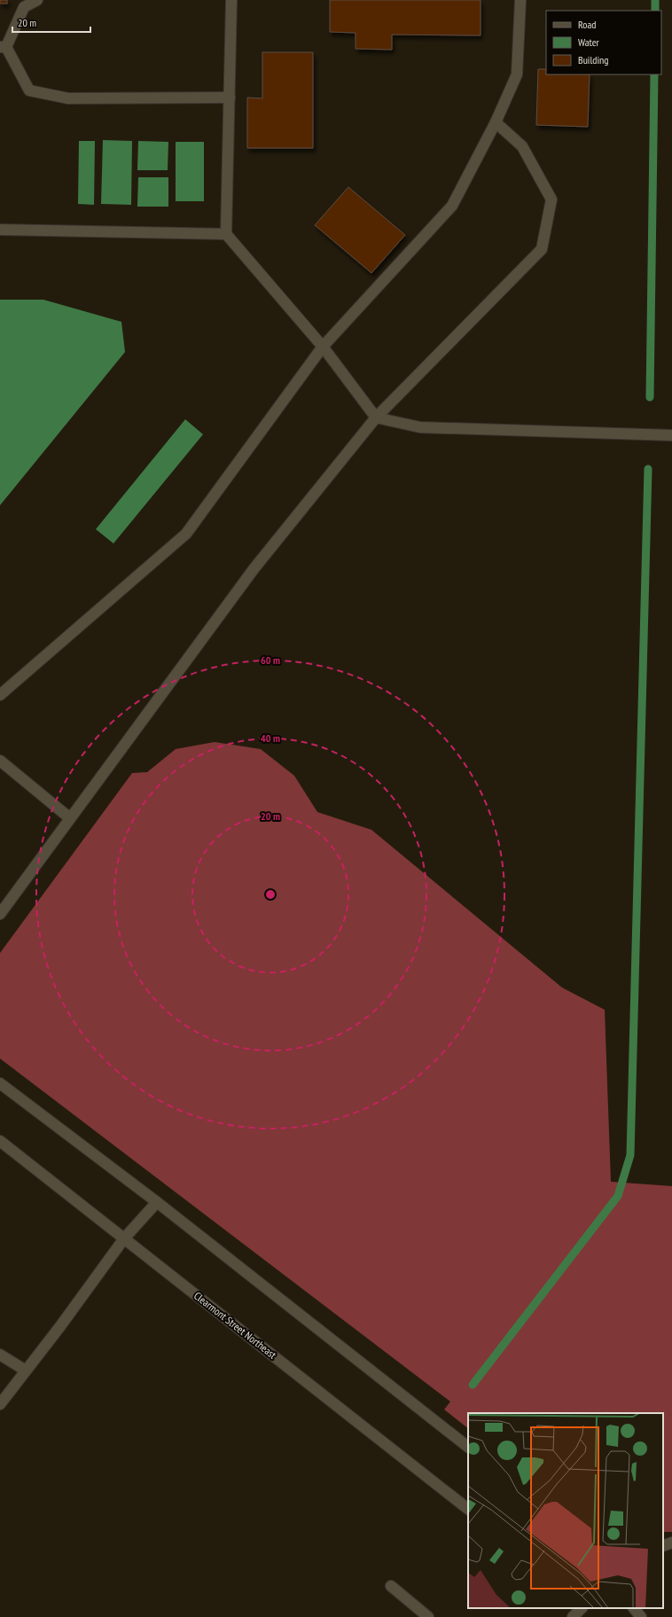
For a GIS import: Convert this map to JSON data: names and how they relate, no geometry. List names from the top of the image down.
{
  "streets": {
    "street": ["Clearmont Street Northeast"]
  },
  "legend": ["Road", "Water", "Building"],
  "scale_bar": "20 m",
  "rings": ["60 m", "40 m", "20 m"]
}
